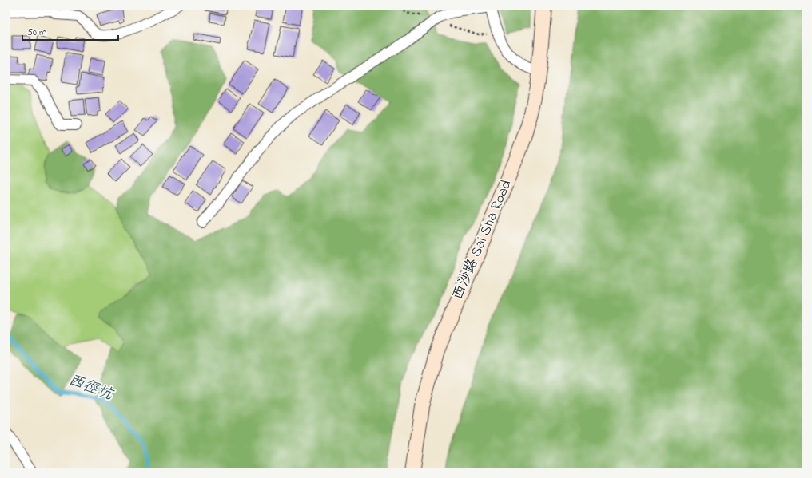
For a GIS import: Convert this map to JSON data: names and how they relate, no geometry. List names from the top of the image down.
{
  "streets": {
    "main road": ["西沙路 Sai Sha Road"]
  },
  "water": ["西徑坑"],
  "scale_bar": "50 m"
}
